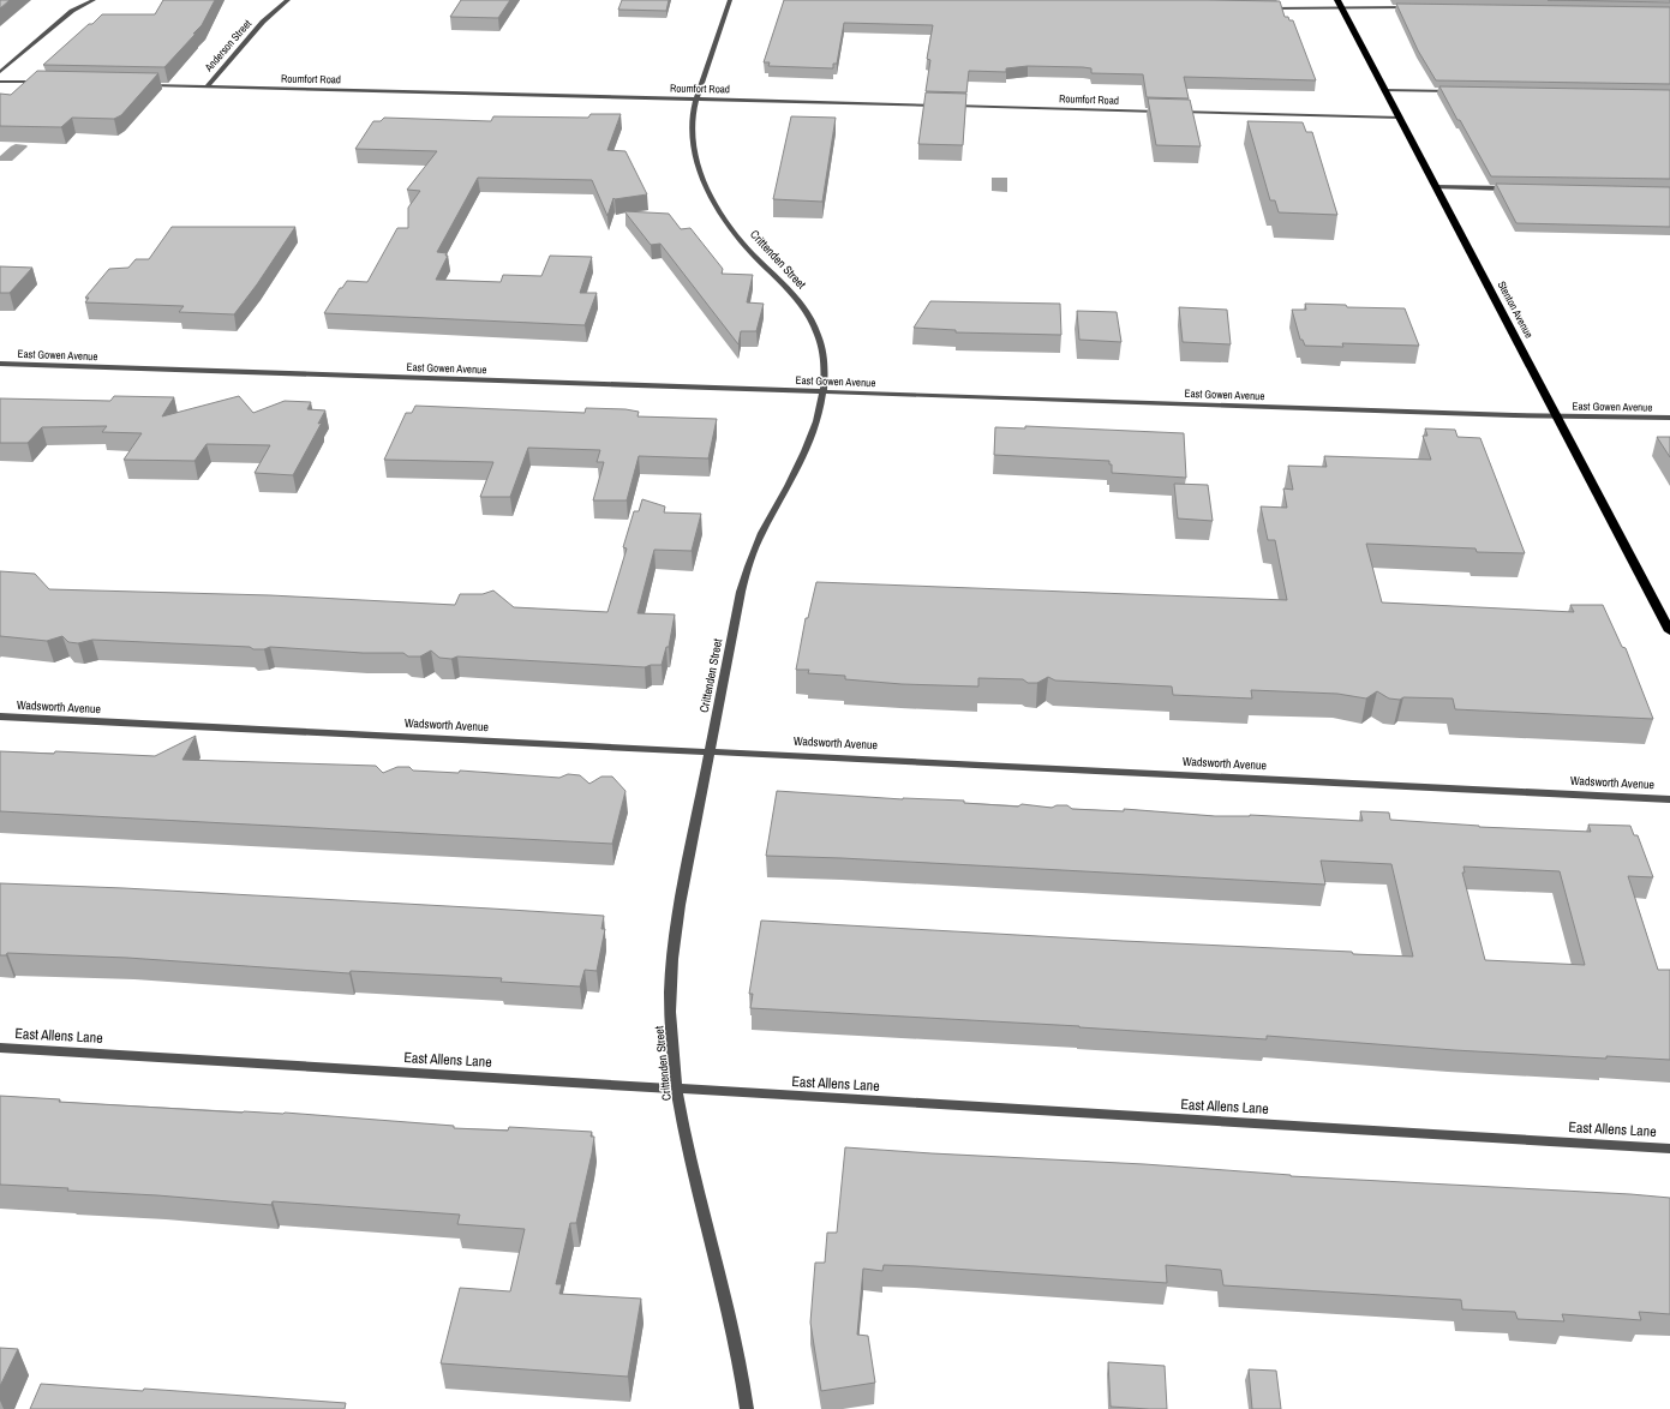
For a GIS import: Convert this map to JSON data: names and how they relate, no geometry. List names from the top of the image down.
{
  "streets": {
    "main road": ["Stenton Avenue"],
    "street": [
      "Anderson Street",
      "Roumfort Road",
      "Crittenden Street",
      "East Gowen Avenue",
      "Wadsworth Avenue",
      "East Allens Lane"
    ]
  },
  "crossings": [
    ["Anderson Street", "Roumfort Road"],
    ["Roumfort Road", "Crittenden Street"],
    ["Crittenden Street", "East Gowen Avenue"],
    ["Crittenden Street", "Wadsworth Avenue"],
    ["Crittenden Street", "East Allens Lane"],
    ["Stenton Avenue", "East Gowen Avenue"]
  ]
}
